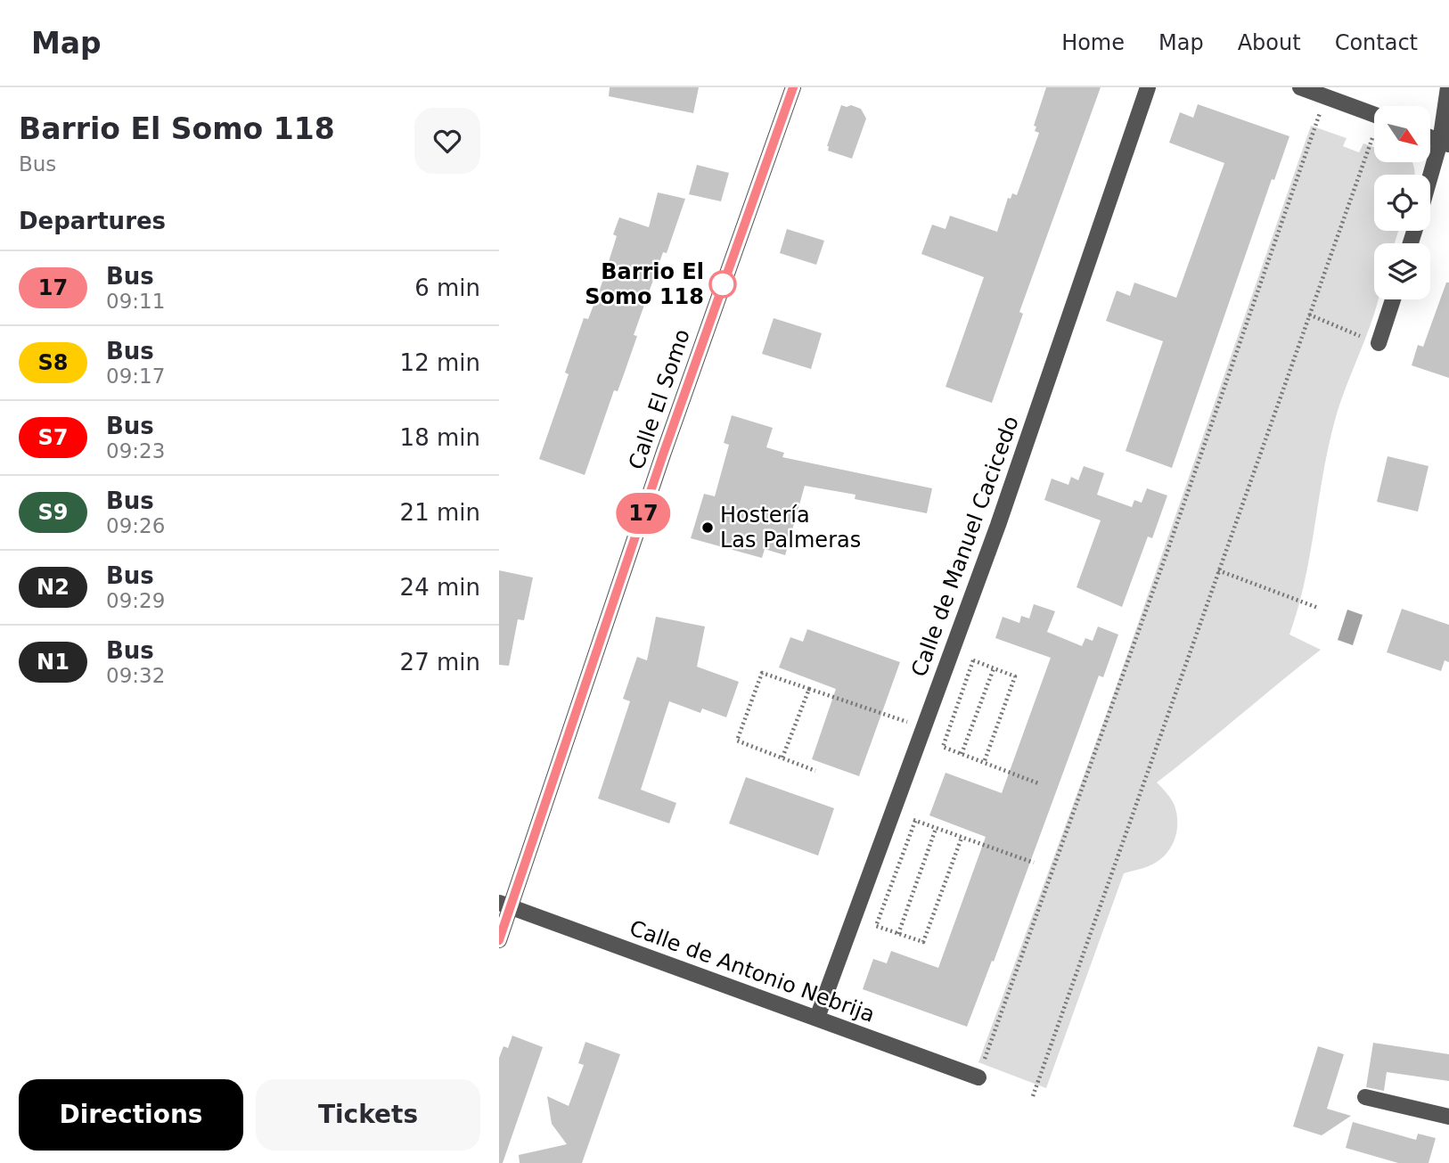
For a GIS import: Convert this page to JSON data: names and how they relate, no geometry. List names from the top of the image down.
{
  "streets": {
    "street": ["Calle El Somo", "Calle de Manuel Cacicedo", "Calle de Antonio Nebrija"]
  },
  "crossings": [
    ["Calle El Somo", "Calle de Antonio Nebrija"],
    ["Calle de Manuel Cacicedo", "Calle de Antonio Nebrija"]
  ],
  "places": ["Barrio El Somo 118", "Hostería Las Palmeras"],
  "lines": ["bus line 17"],
  "north": "bottom right",
  "page": {
    "header": "Map",
    "nav": [
      "Home",
      "Map",
      "About",
      "Contact"
    ],
    "heading": [
      ["Barrio El Somo 118", "Bus"],
      "Departures"
    ],
    "on_map": "17",
    "list": [
      {
        "mark": "17",
        "name": "Bus",
        "note": "09:11",
        "value": "6 min"
      },
      {
        "mark": "S8",
        "name": "Bus",
        "note": "09:17",
        "value": "12 min"
      },
      {
        "mark": "S7",
        "name": "Bus",
        "note": "09:23",
        "value": "18 min"
      },
      {
        "mark": "S9",
        "name": "Bus",
        "note": "09:26",
        "value": "21 min"
      },
      {
        "mark": "N2",
        "name": "Bus",
        "note": "09:29",
        "value": "24 min"
      },
      {
        "mark": "N1",
        "name": "Bus",
        "note": "09:32",
        "value": "27 min"
      }
    ],
    "buttons": ["Directions", "Tickets"]
  }
}
